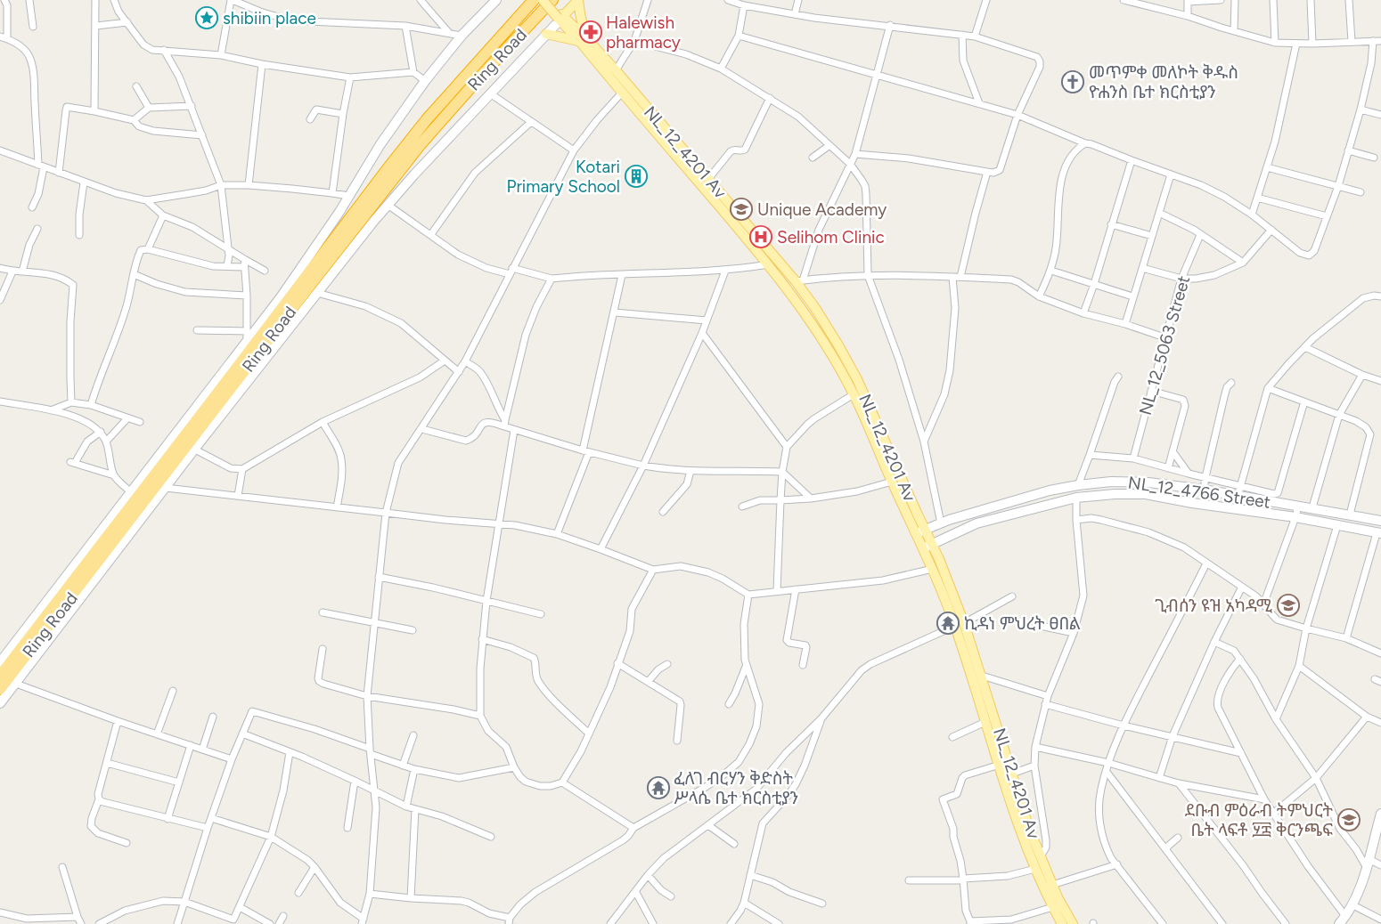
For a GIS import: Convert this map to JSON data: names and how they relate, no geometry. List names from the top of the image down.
{
  "streets": {
    "highway": ["Ring Road"],
    "main road": ["NL_12_4201 Av"],
    "street": ["NL_12_5063 Street", "NL_12_4766 Street"]
  },
  "crossings": [
    ["NL_12_4201 Av", "NL_12_4766 Street"],
    ["NL_12_5063 Street", "NL_12_4766 Street"]
  ],
  "places": {
    "place": ["shibiin place"],
    "pharmacy": ["Halewish pharmacy"],
    "church": ["መጥምቀ መለኮት ቅዱስ ዮሐንስ ቤተ ክርስቲያን"],
    "building": ["Kotari Primary School"],
    "school or university": ["Unique Academy", "ጊብሰን ዩዝ አካዳሚ", "ደቡብ ምዕራብ ትምህርት ቤት ላፍቶ ፶፰ ቅርንጫፍ"],
    "hospital": ["Selihom Clinic"],
    "temple": ["ኪዳነ ምህረት ፀበል", "ፈለገ ብርሃን ቅድስት ሥላሴ ቤተ ክርስቲያን"]
  }
}
